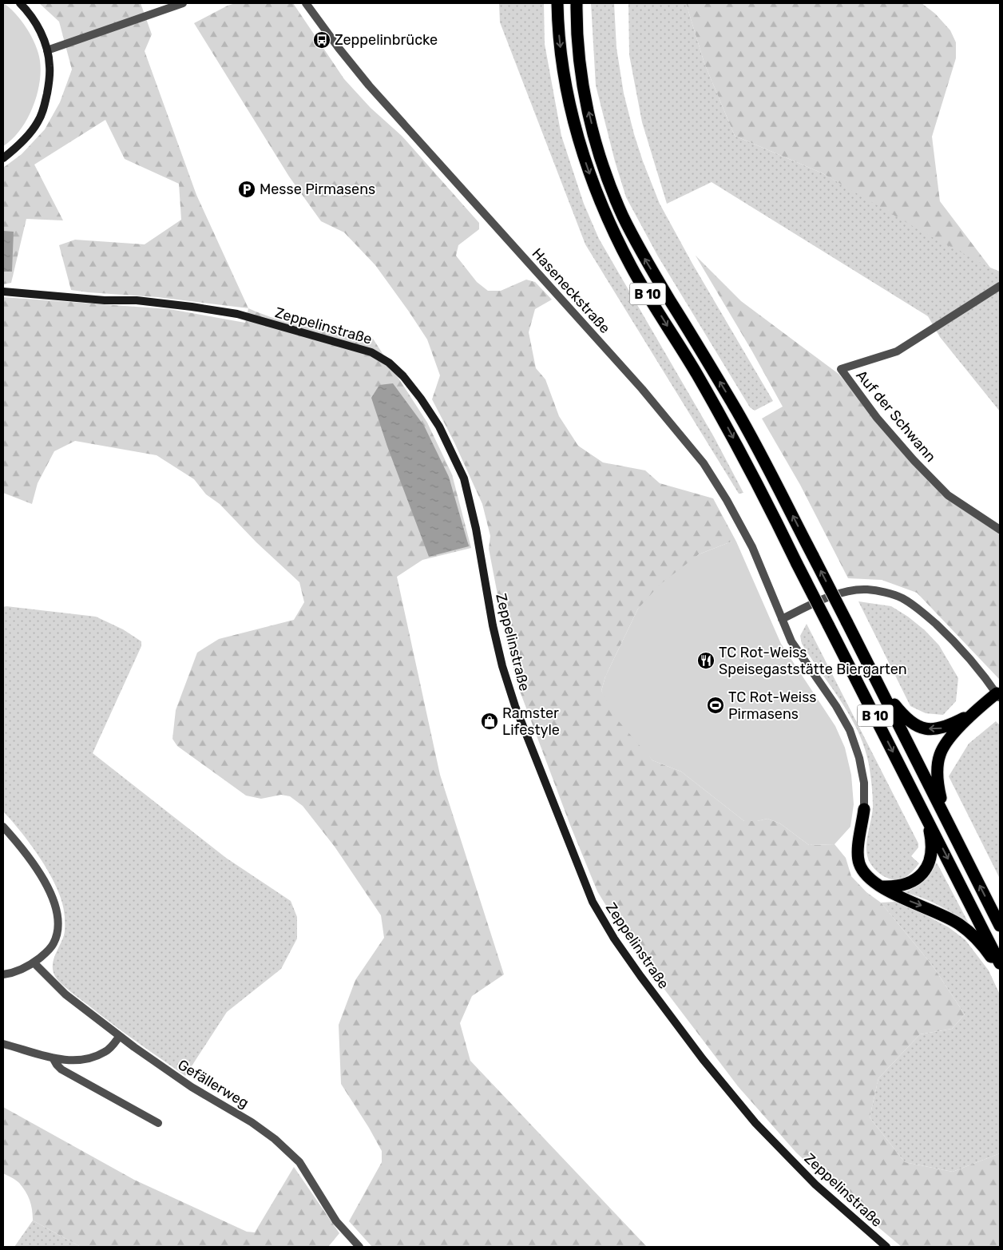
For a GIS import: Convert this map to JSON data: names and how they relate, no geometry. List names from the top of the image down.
{
  "streets": {
    "highway": ["B 10"],
    "street": [
      "Haseneckstraße",
      "Zeppelinstraße",
      "Auf der Schwann",
      "Gefällerweg"
    ]
  },
  "places": {
    "bus stop": ["Zeppelinbrücke"],
    "parking": ["Messe Pirmasens"],
    "restaurant": ["TC Rot-Weiss Speisegaststätte Biergarten"],
    "sports": ["TC Rot-Weiss Pirmasens"],
    "shop": ["Ramster Lifestyle"]
  }
}
